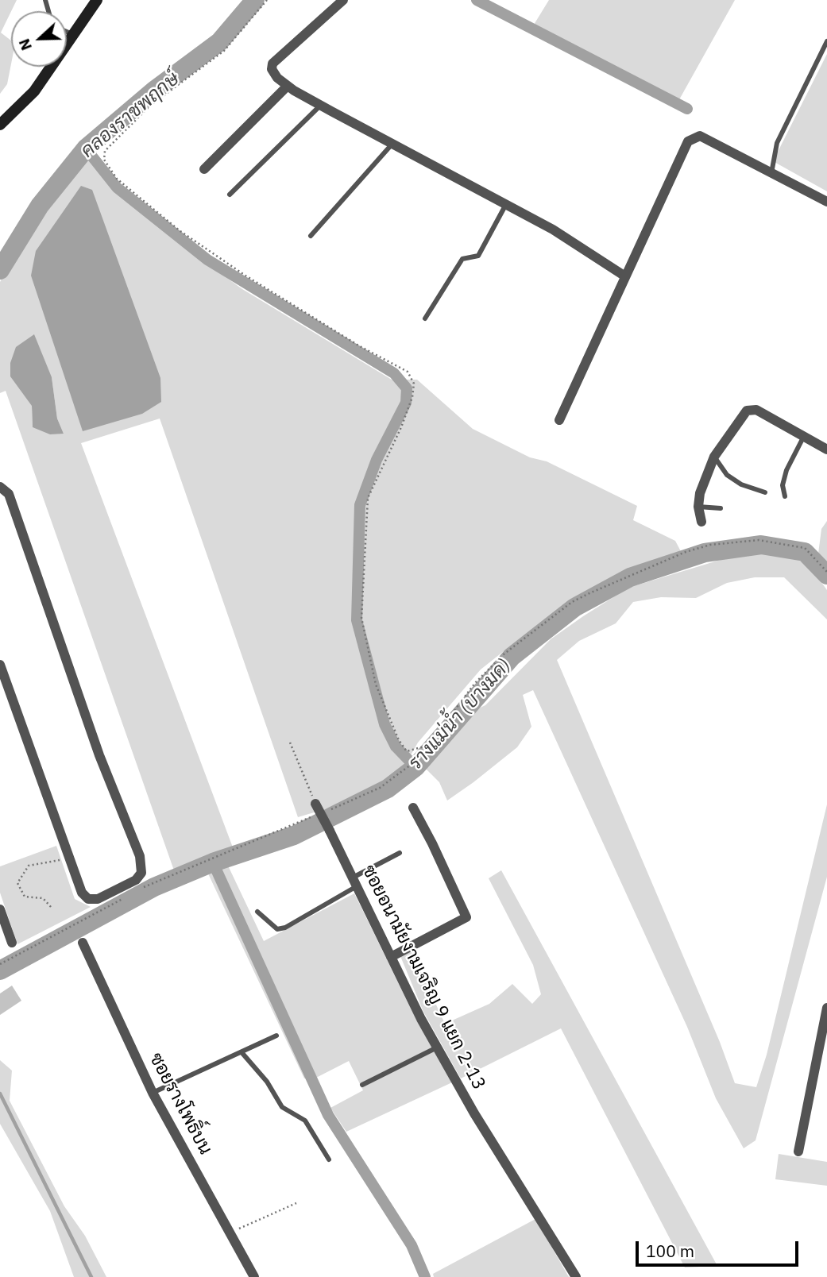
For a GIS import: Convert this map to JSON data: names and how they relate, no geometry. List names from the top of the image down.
{
  "streets": {
    "street": ["ซอยอนามัยงามเจริญ 9 แยก 2-13", "ซอยรางโพธิ์บน"]
  },
  "water": ["คลองราชพฤกษ์", "รางแม่น้ำ (บางมด)"],
  "scale_bar": "100 m",
  "north": "left"
}
